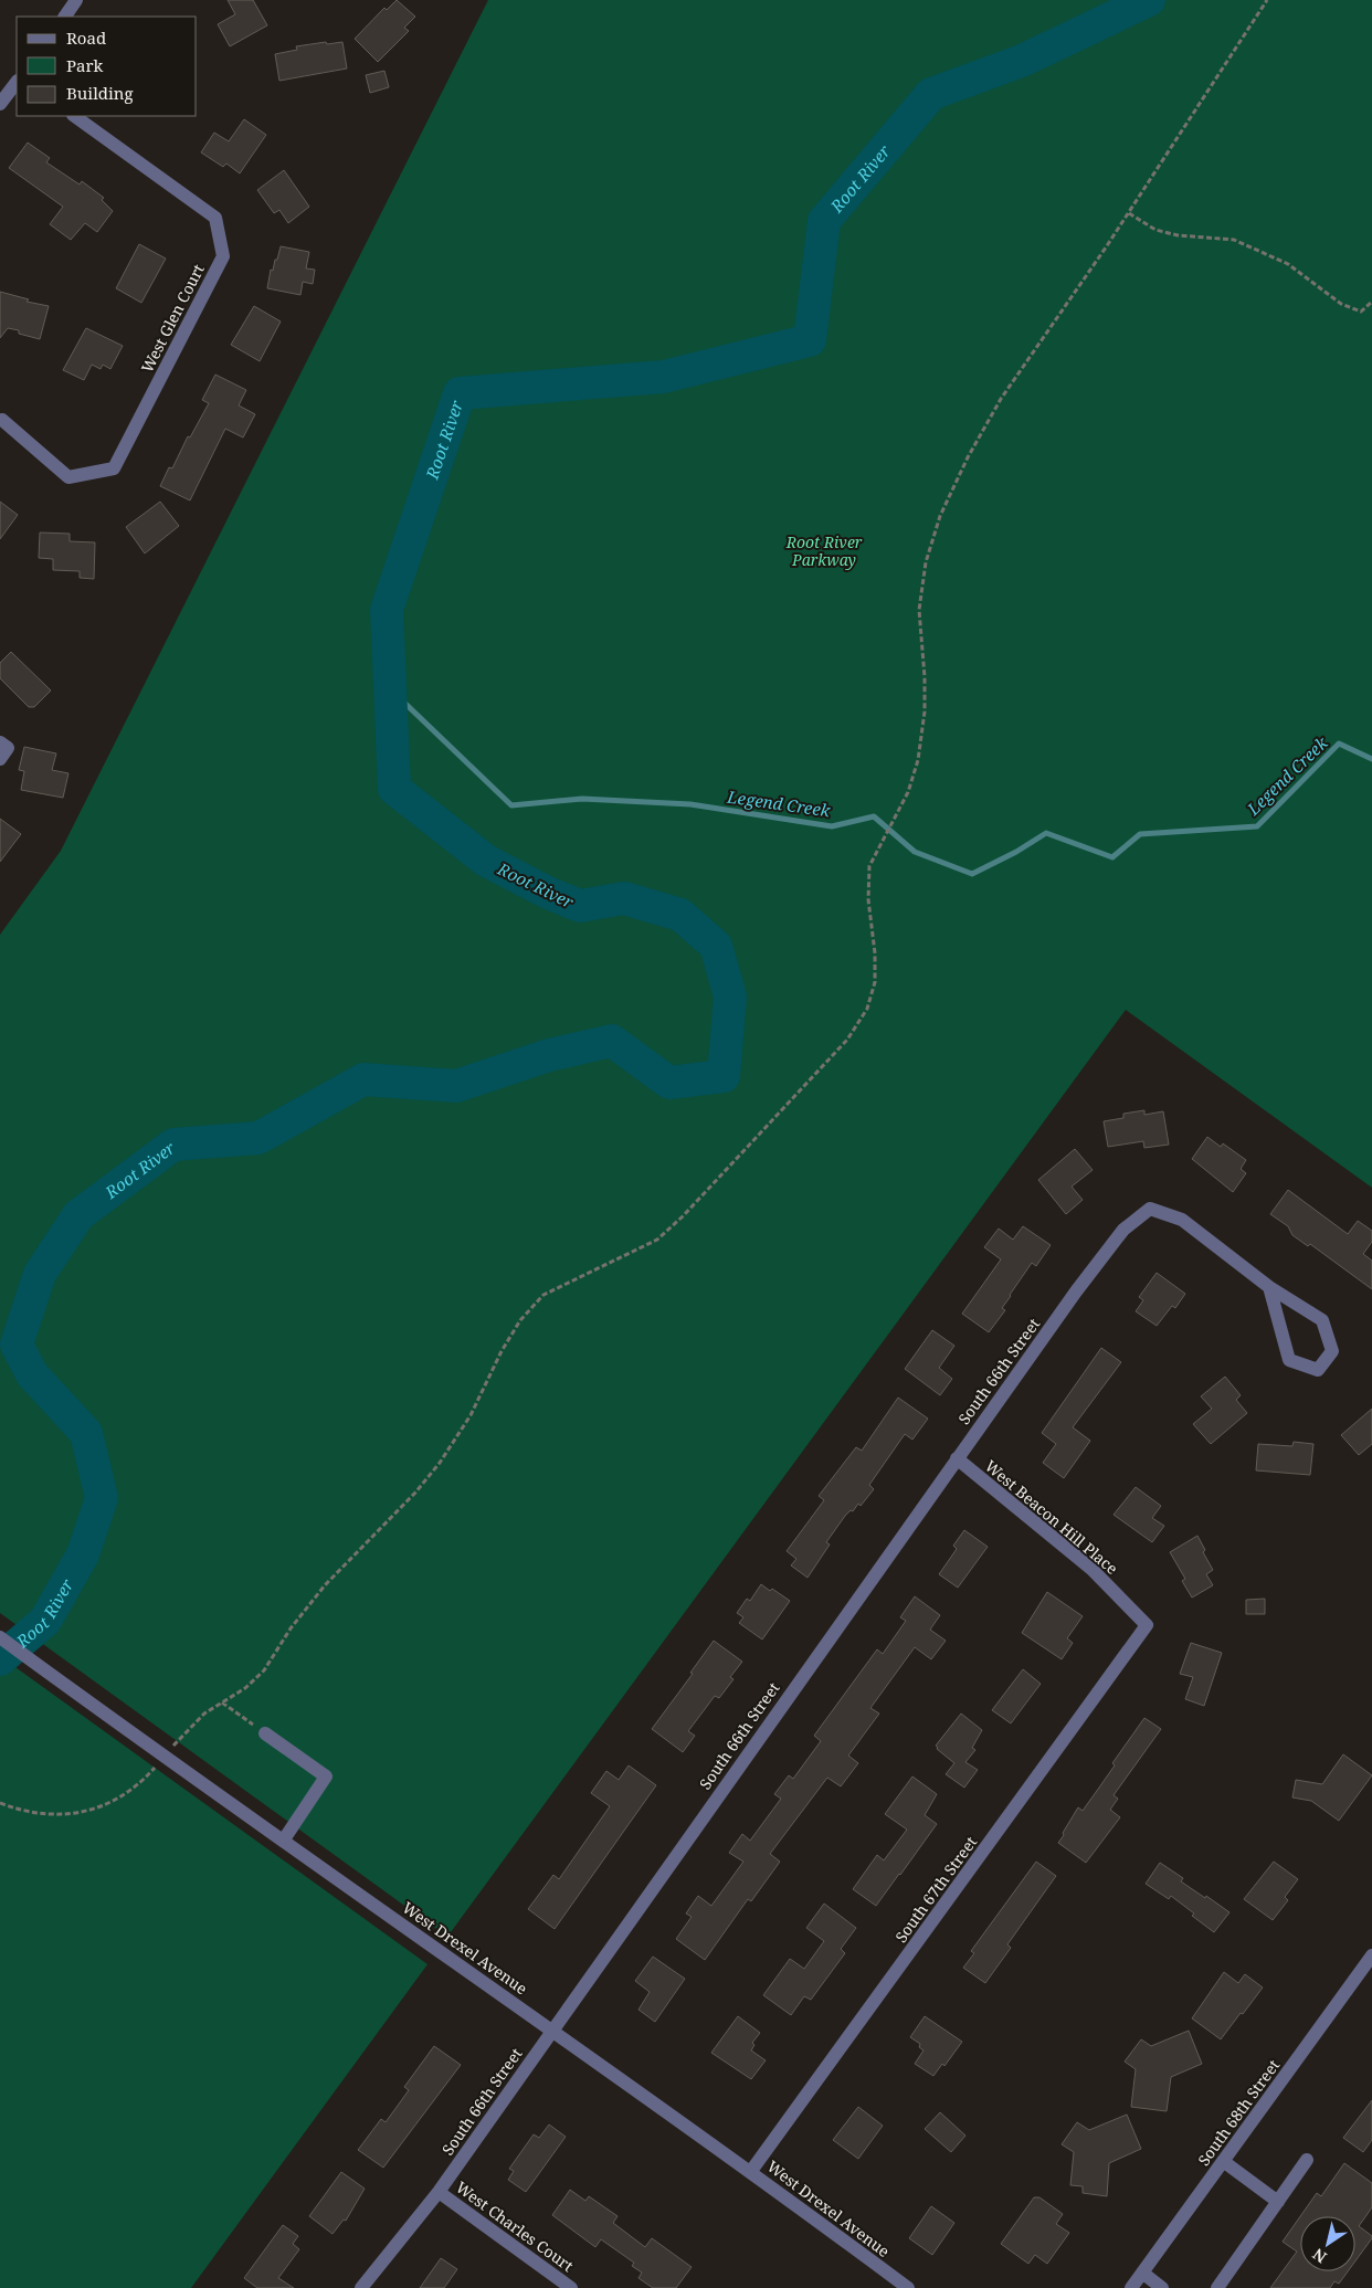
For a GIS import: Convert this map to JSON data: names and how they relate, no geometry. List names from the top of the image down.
{
  "streets": {
    "street": [
      "West Glen Court",
      "South 66th Street",
      "West Beacon Hill Place",
      "South 67th Street",
      "West Drexel Avenue",
      "South 68th Street",
      "West Charles Court"
    ]
  },
  "crossings": [
    ["South 66th Street", "West Beacon Hill Place"],
    ["South 66th Street", "West Drexel Avenue"],
    ["South 66th Street", "West Charles Court"],
    ["West Beacon Hill Place", "South 67th Street"],
    ["South 67th Street", "West Drexel Avenue"]
  ],
  "water": ["Root River", "Legend Creek"],
  "parks": ["Root River Parkway"],
  "legend": ["Road", "Park", "Building"],
  "north": "bottom left"
}
